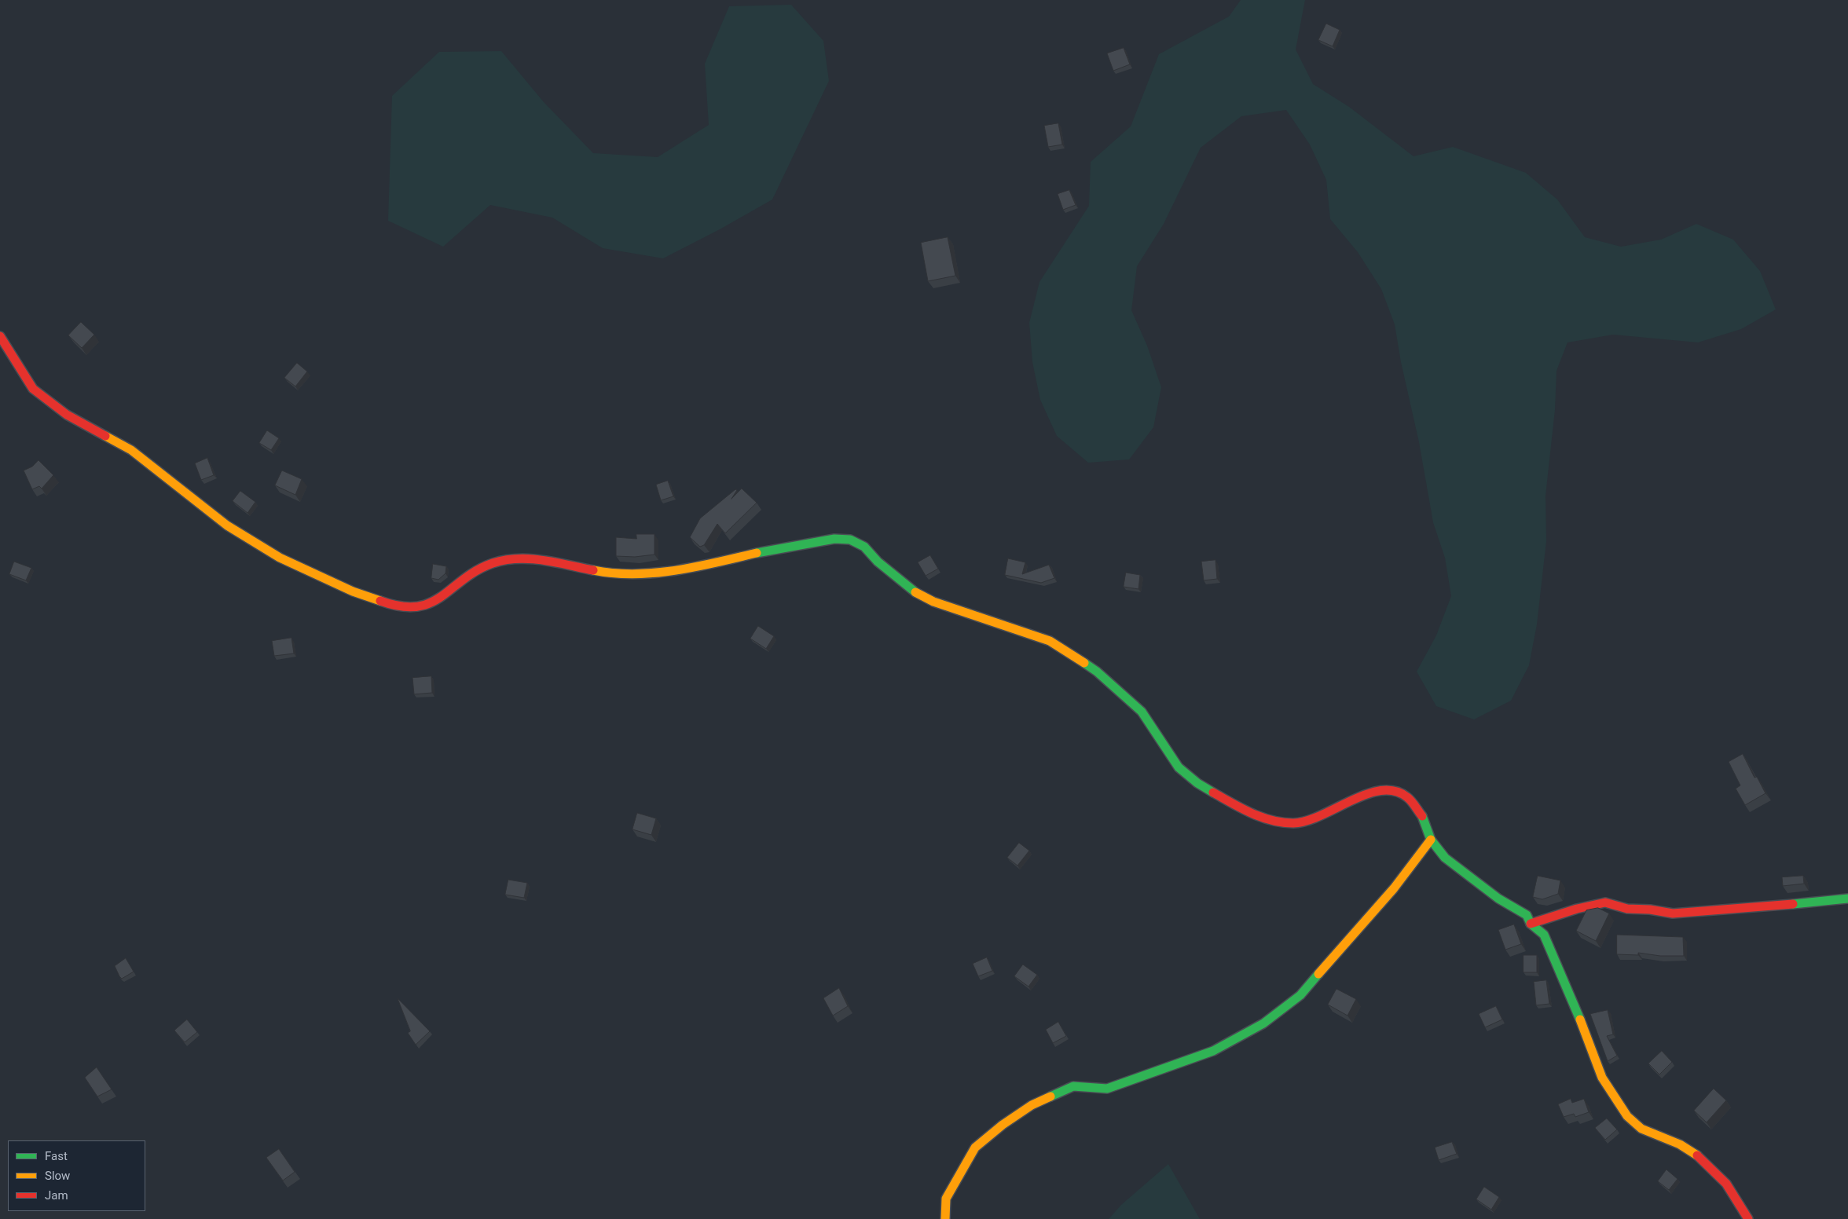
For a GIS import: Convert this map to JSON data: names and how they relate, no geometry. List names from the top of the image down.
{
  "legend": ["Fast", "Slow", "Jam"]
}
